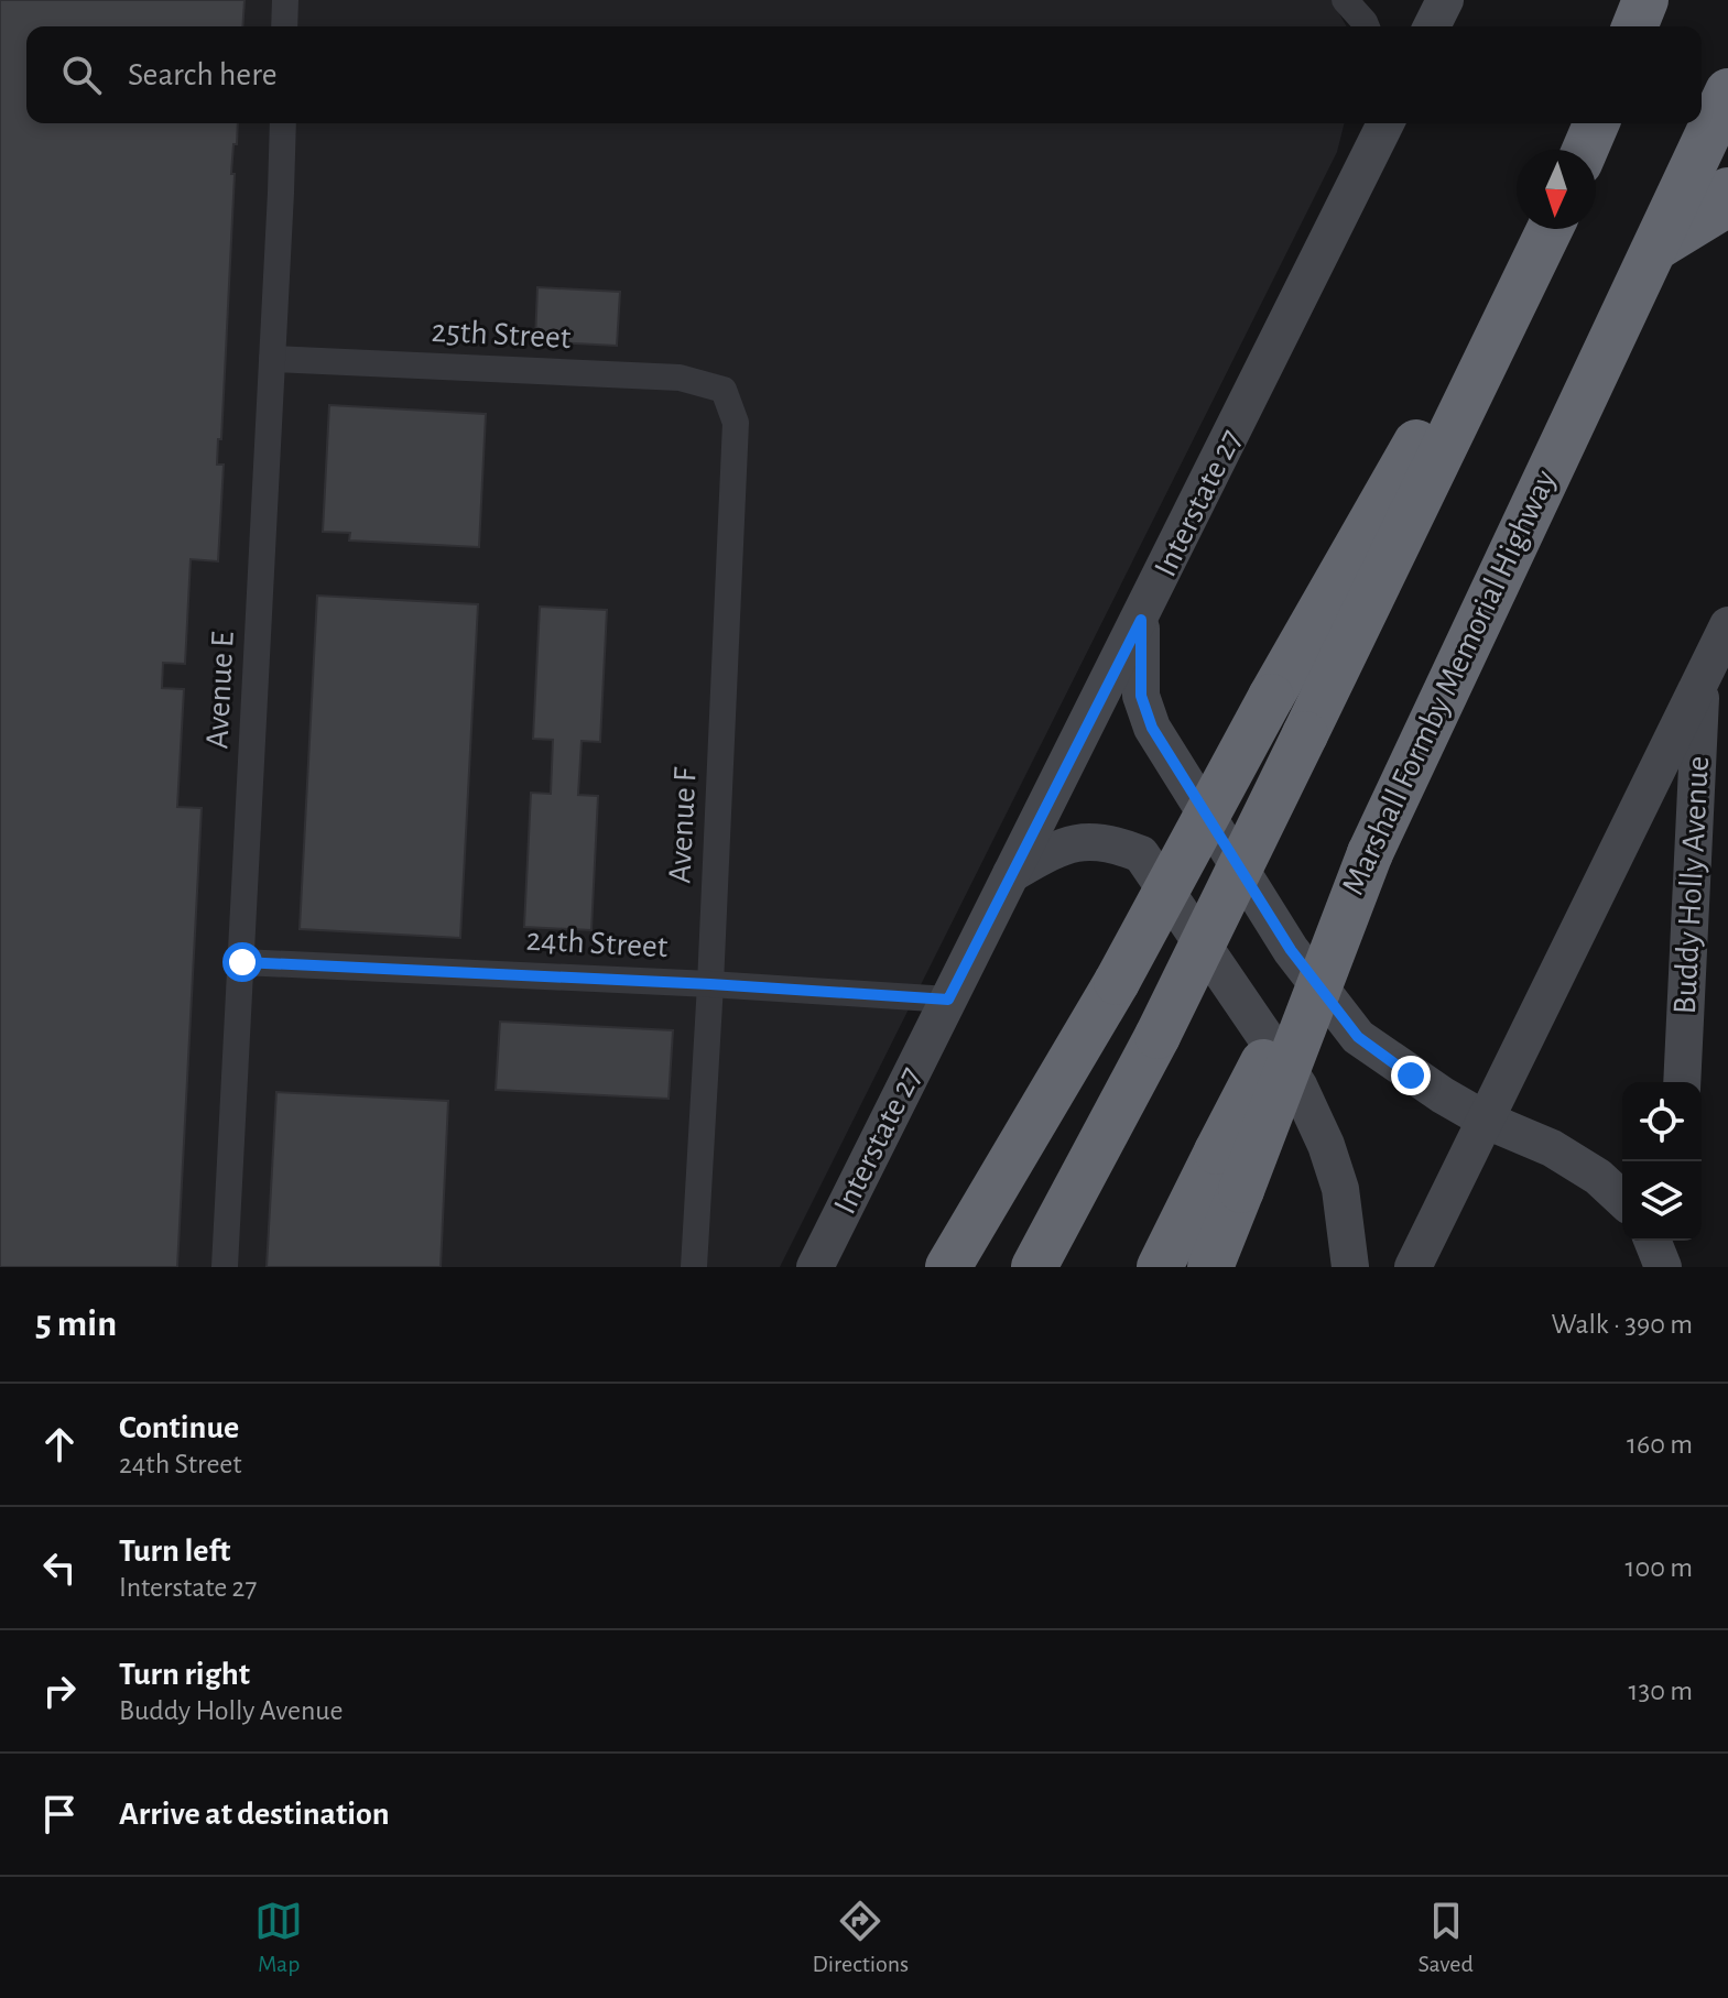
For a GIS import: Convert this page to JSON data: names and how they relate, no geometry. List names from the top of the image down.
{
  "streets": {
    "highway": ["Marshall Formby Memorial Highway"],
    "main road": ["Interstate 27", "Buddy Holly Avenue"],
    "street": [
      "25th Street",
      "Avenue E",
      "Avenue F",
      "24th Street"
    ]
  },
  "crossings": [
    ["25th Street", "Avenue E"],
    ["25th Street", "Avenue F"],
    ["Interstate 27", "24th Street"],
    ["Avenue E", "24th Street"],
    ["Avenue F", "24th Street"]
  ],
  "north": "bottom",
  "page": {
    "search": "Search here",
    "heading": ["5 min", "Walk · 390 m"],
    "list": [
      ["Continue", "24th Street", "160 m"],
      ["Turn left", "Interstate 27", "100 m"],
      ["Turn right", "Buddy Holly Avenue", "130 m"],
      "Arrive at destination"
    ],
    "nav": ["Map", "Directions", "Saved"]
  }
}
